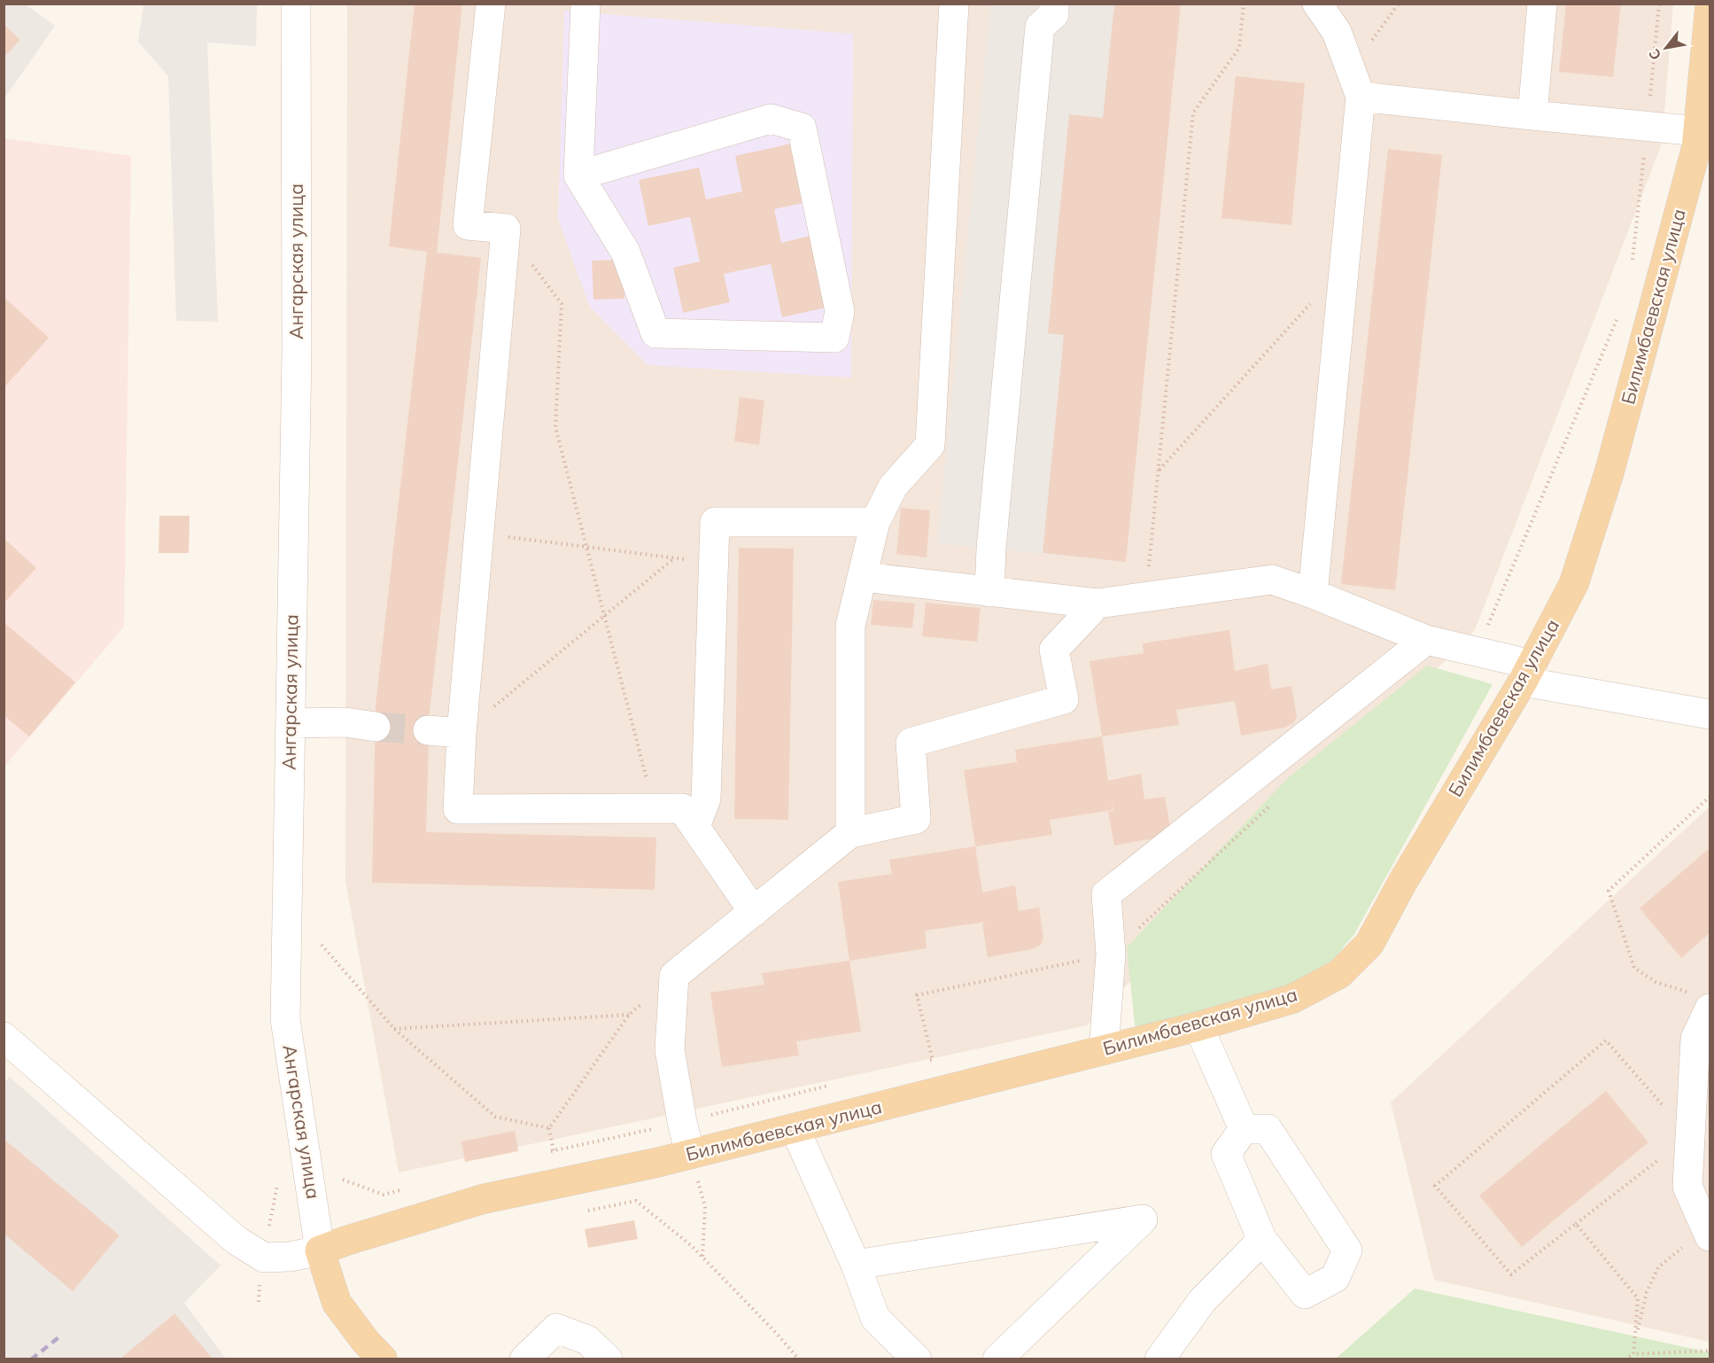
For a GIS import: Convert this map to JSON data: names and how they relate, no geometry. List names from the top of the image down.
{
  "streets": {
    "main road": ["Ангарская улица", "Билимбаевская улица"]
  },
  "crossings": [
    ["Ангарская улица", "Билимбаевская улица"]
  ],
  "north": "bottom left"
}
